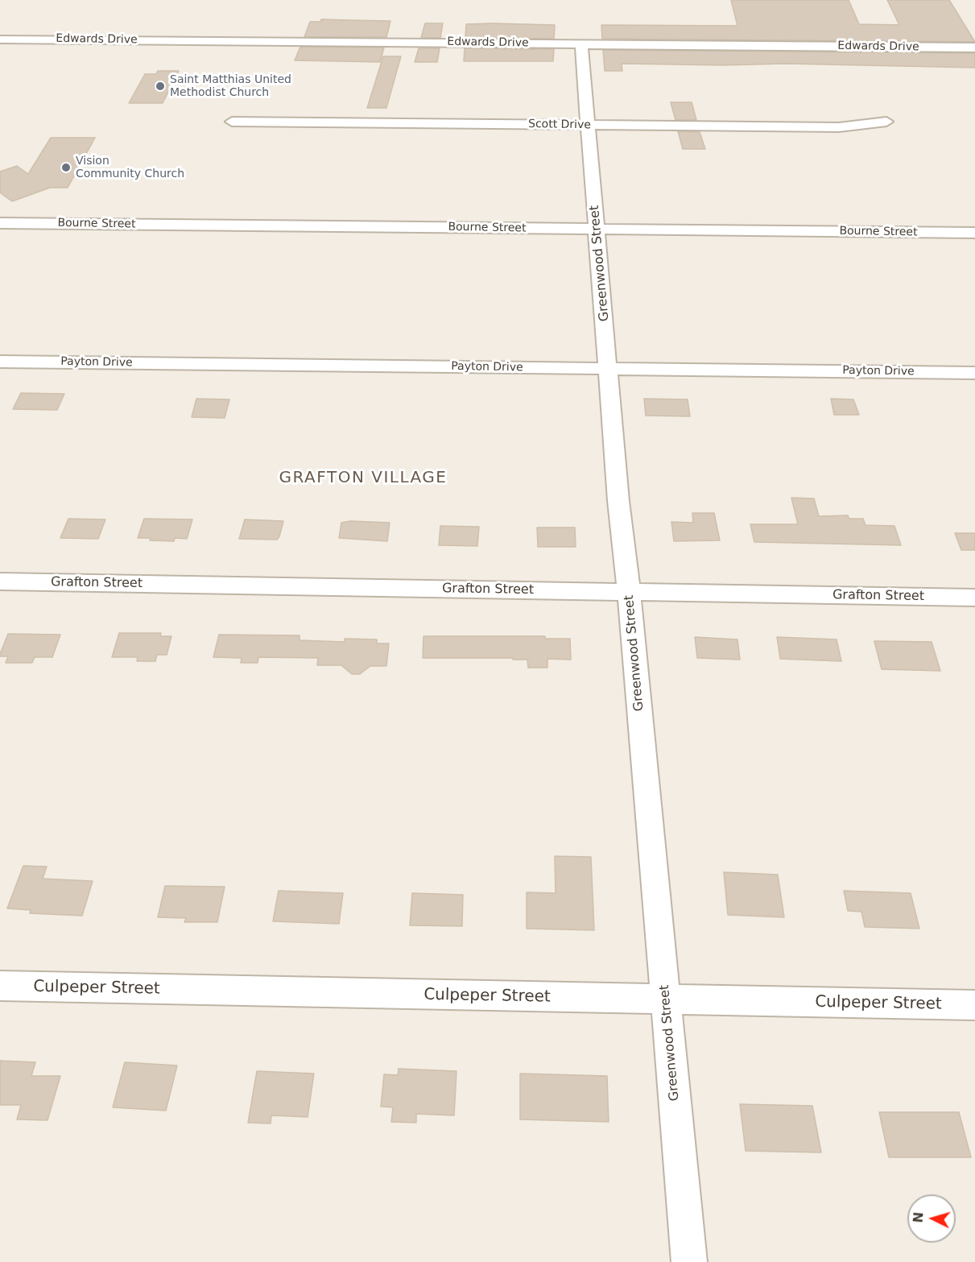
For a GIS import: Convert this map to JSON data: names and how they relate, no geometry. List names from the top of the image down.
{
  "streets": {
    "street": [
      "Edwards Drive",
      "Scott Drive",
      "Bourne Street",
      "Greenwood Street",
      "Payton Drive",
      "Grafton Street",
      "Culpeper Street"
    ]
  },
  "crossings": [
    ["Edwards Drive", "Greenwood Street"],
    ["Scott Drive", "Greenwood Street"],
    ["Bourne Street", "Greenwood Street"],
    ["Greenwood Street", "Payton Drive"],
    ["Greenwood Street", "Grafton Street"],
    ["Greenwood Street", "Culpeper Street"]
  ],
  "districts": ["GRAFTON VILLAGE"],
  "places": ["Saint Matthias United Methodist Church", "Vision Community Church"],
  "north": "left"
}
